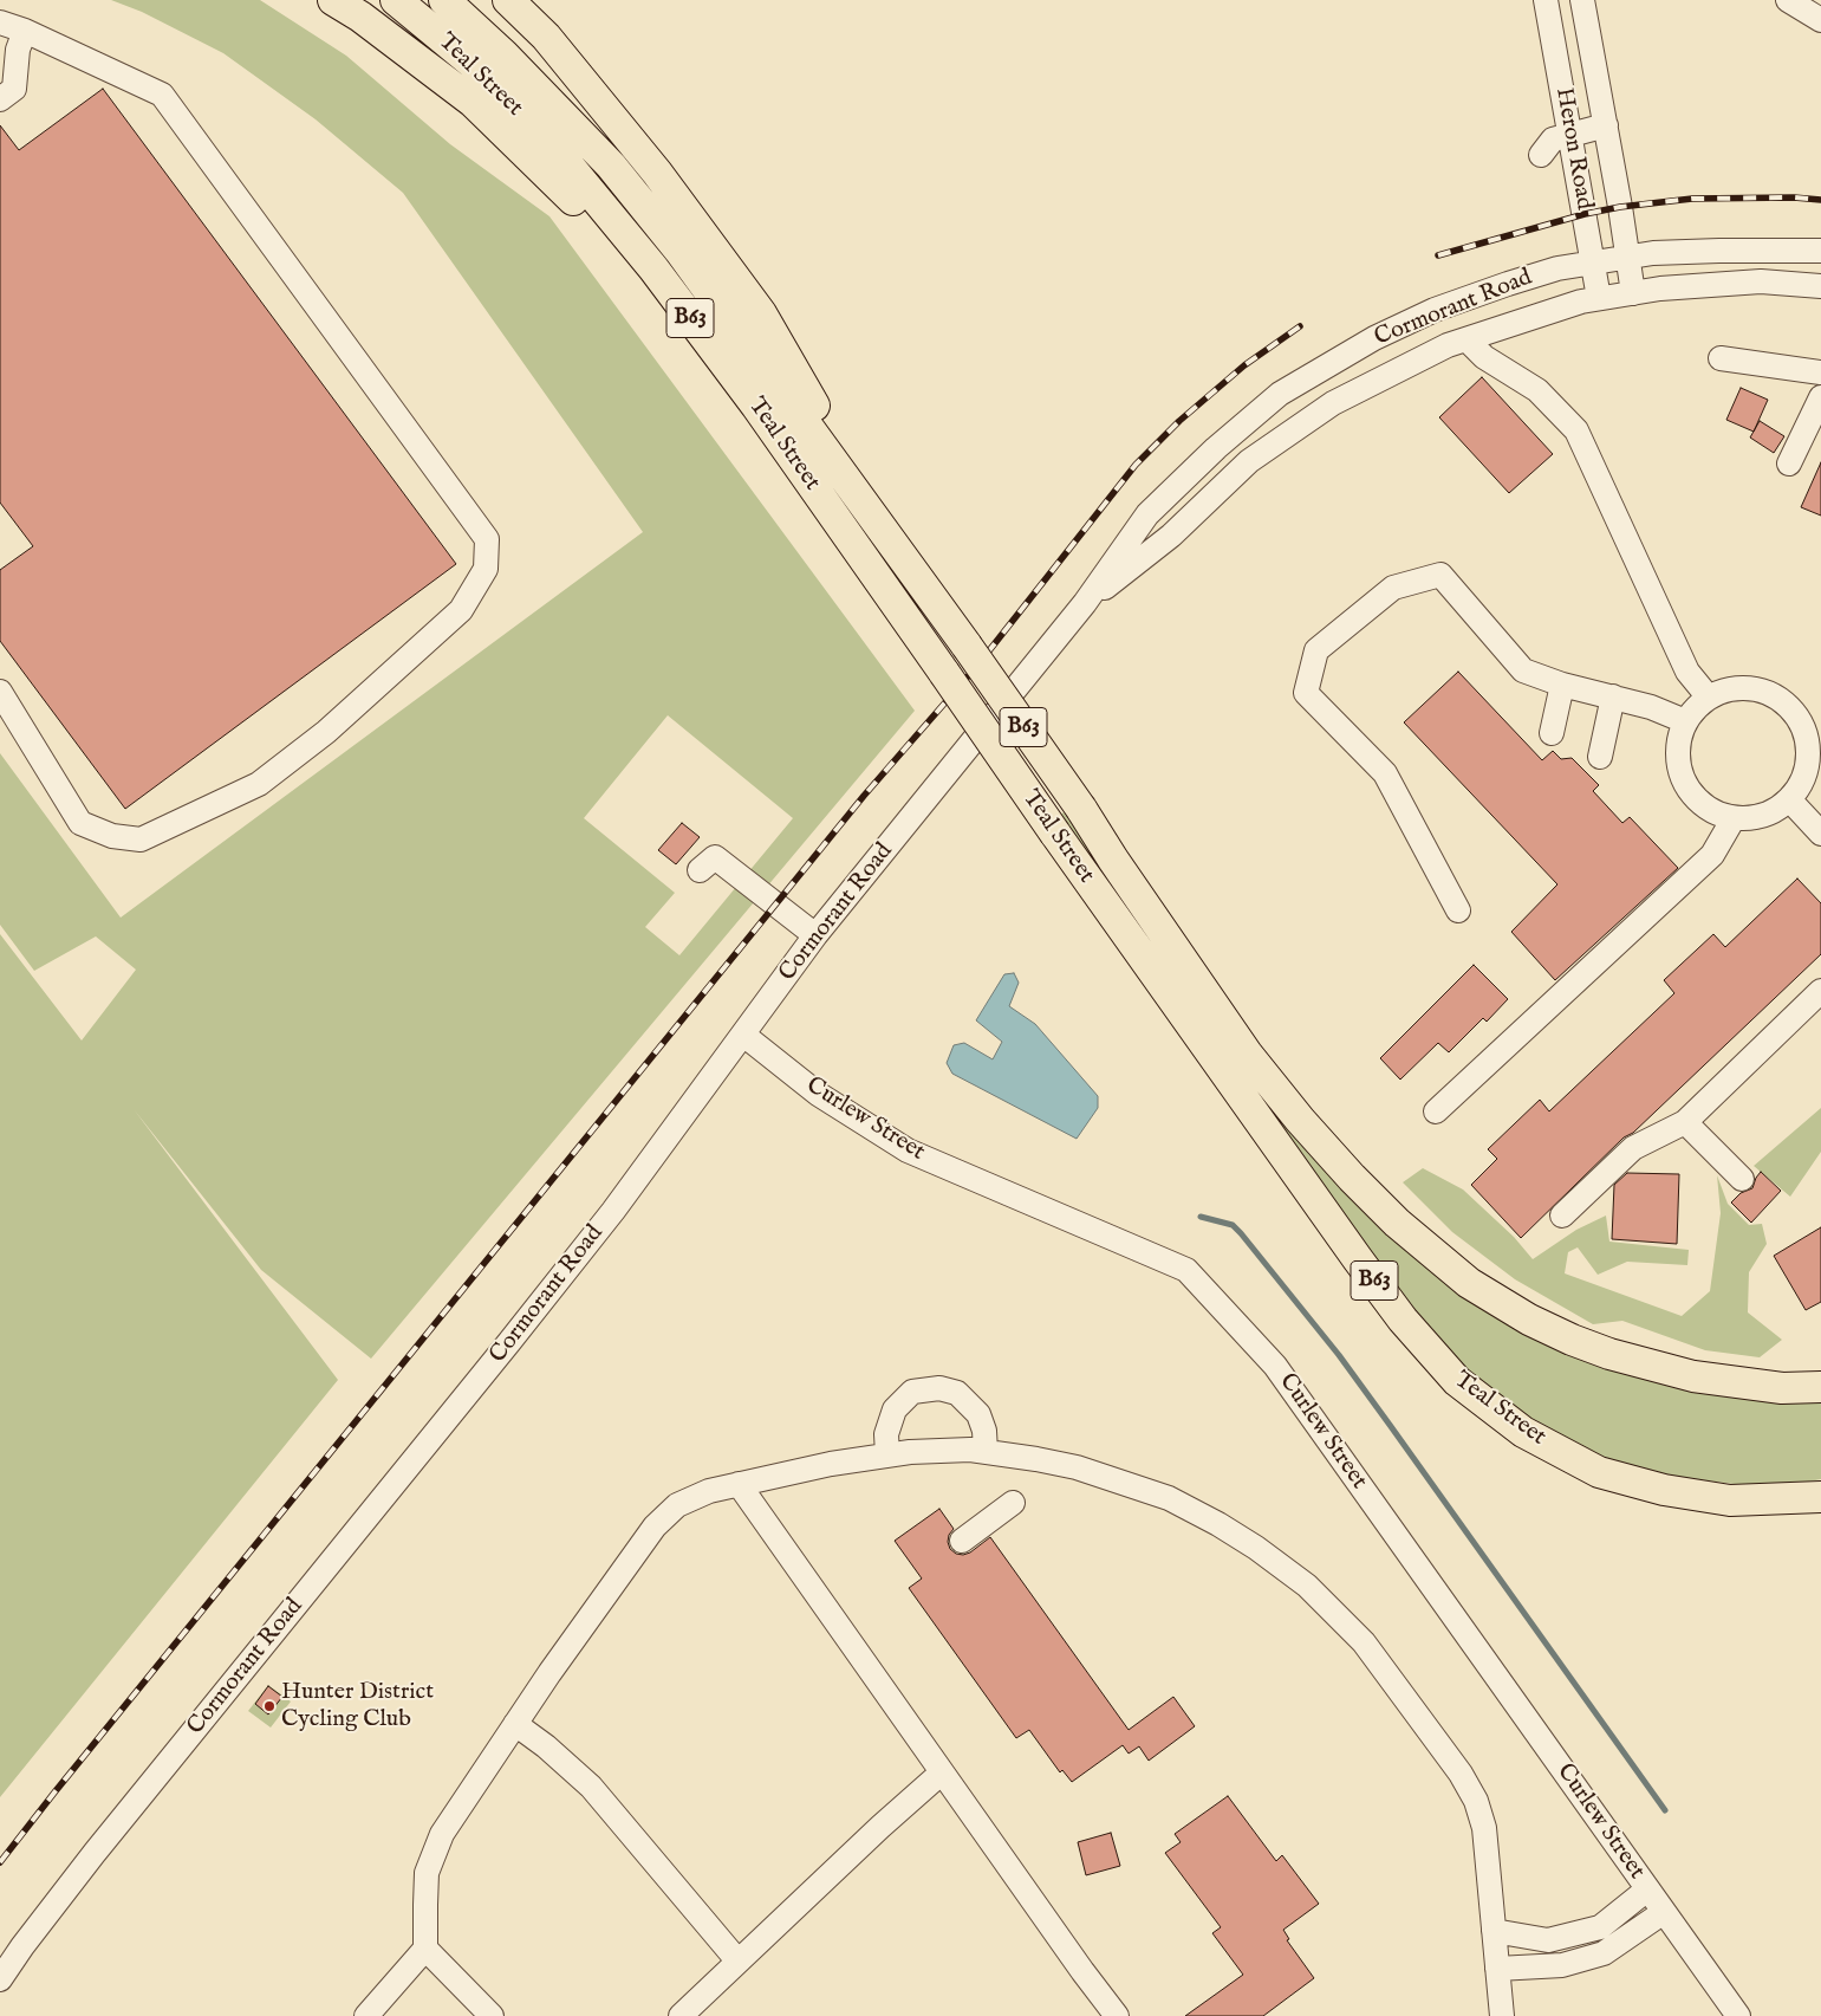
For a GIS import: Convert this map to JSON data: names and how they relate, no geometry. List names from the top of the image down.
{
  "streets": {
    "main road": ["Teal Street", "B63"],
    "street": ["Heron Road", "Cormorant Road", "Curlew Street"]
  },
  "crossings": [
    ["Heron Road", "Cormorant Road"],
    ["Cormorant Road", "Curlew Street"]
  ],
  "places": ["Hunter District Cycling Club"]
}
